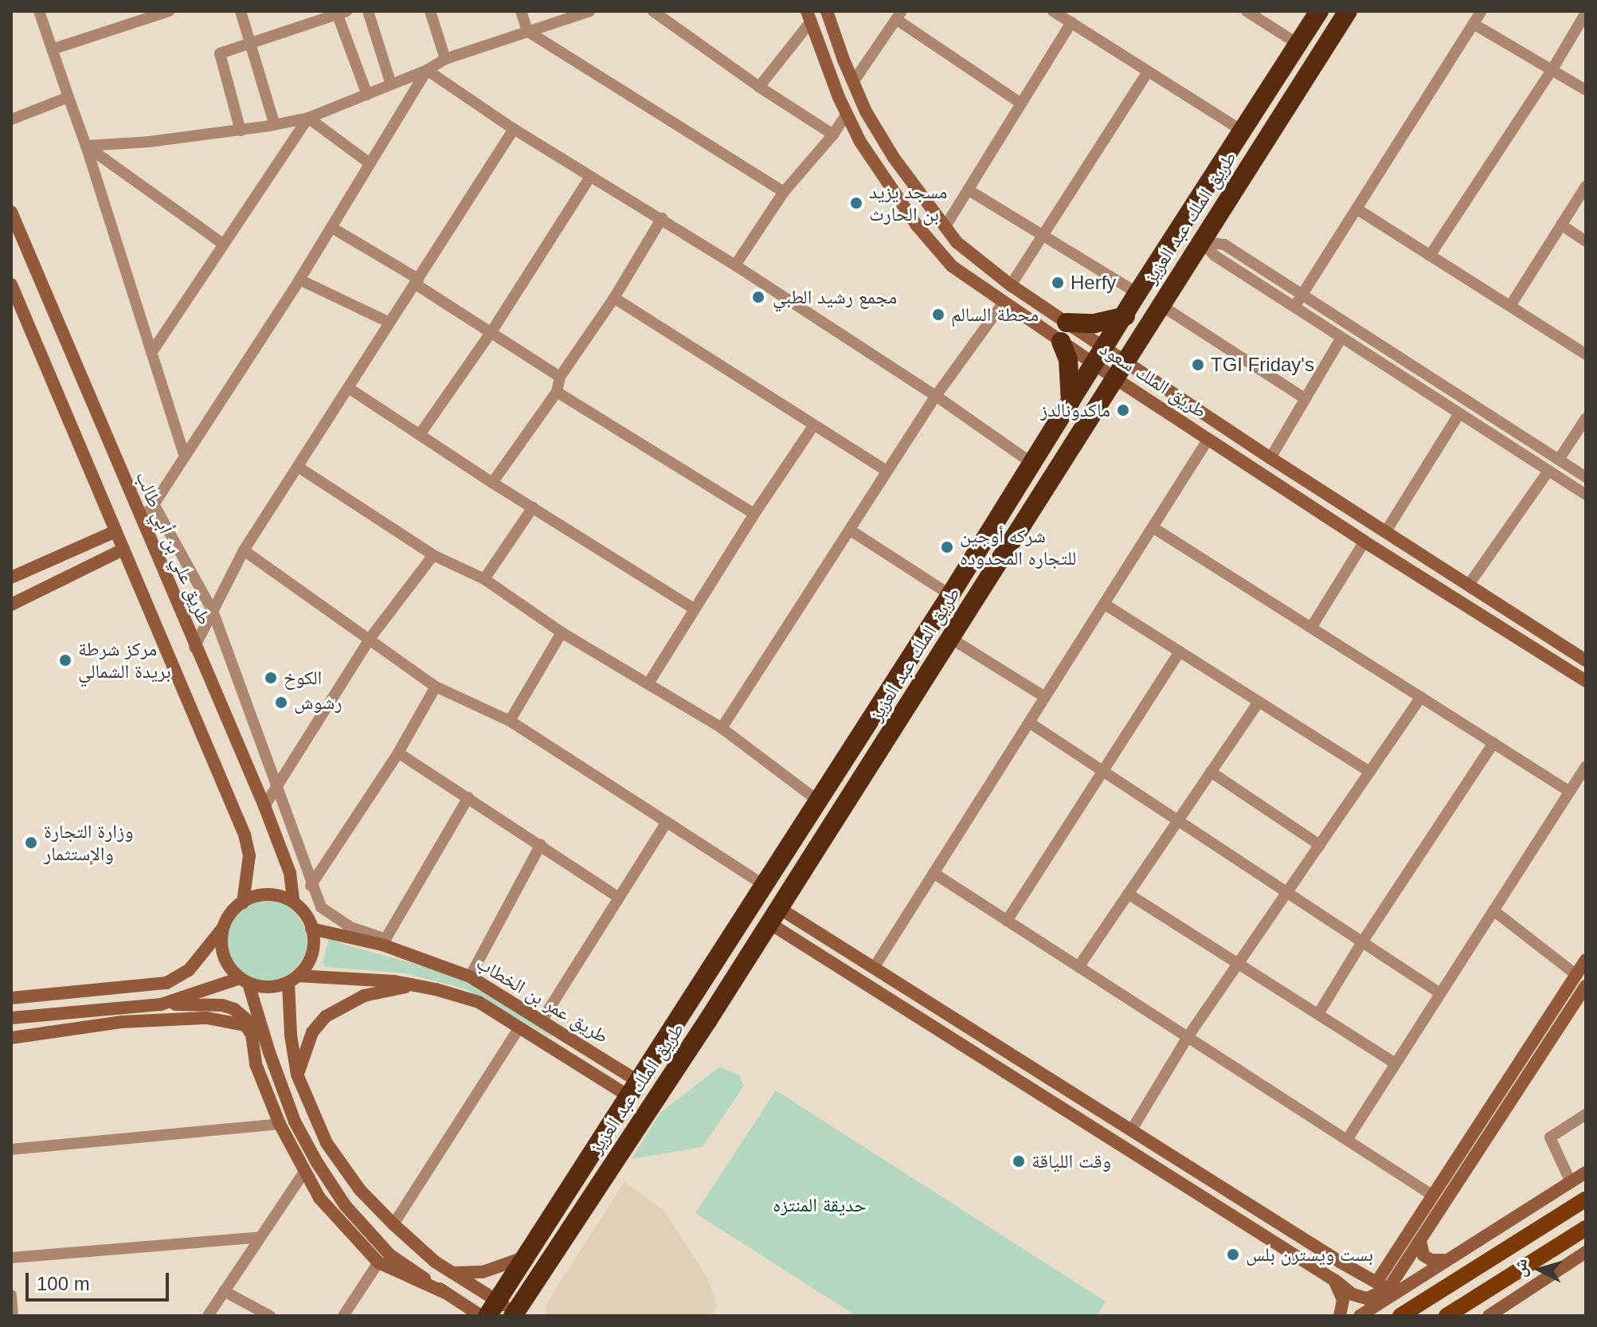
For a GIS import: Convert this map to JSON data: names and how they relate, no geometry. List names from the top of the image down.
{
  "streets": {
    "highway": ["طريق الملك عبد العزيز"],
    "main road": ["طريق الملك سعود", "طريق علي بن أبي طالب", "طريق عمر بن الخطاب"]
  },
  "crossings": [
    ["طريق الملك عبد العزيز", "طريق الملك سعود"],
    ["طريق الملك عبد العزيز", "طريق عمر بن الخطاب"],
    ["طريق علي بن أبي طالب", "طريق عمر بن الخطاب"]
  ],
  "parks": ["حديقة المنتزه"],
  "places": [
    "مسجد يزيد بن الحارث",
    "Herfy",
    "مجمع رشيد الطبي",
    "محطة السالم",
    "TGI Friday's",
    "ماكدونالدز",
    "شركه أوجين للتجاره المحدوده",
    "مركز شرطة بريدة الشمالي",
    "الكوخ",
    "رشوش",
    "وزارة التجارة والإستثمار",
    "وقت اللياقة",
    "بست ويسترن بلس"
  ],
  "scale_bar": "100 m",
  "north": "left"
}
